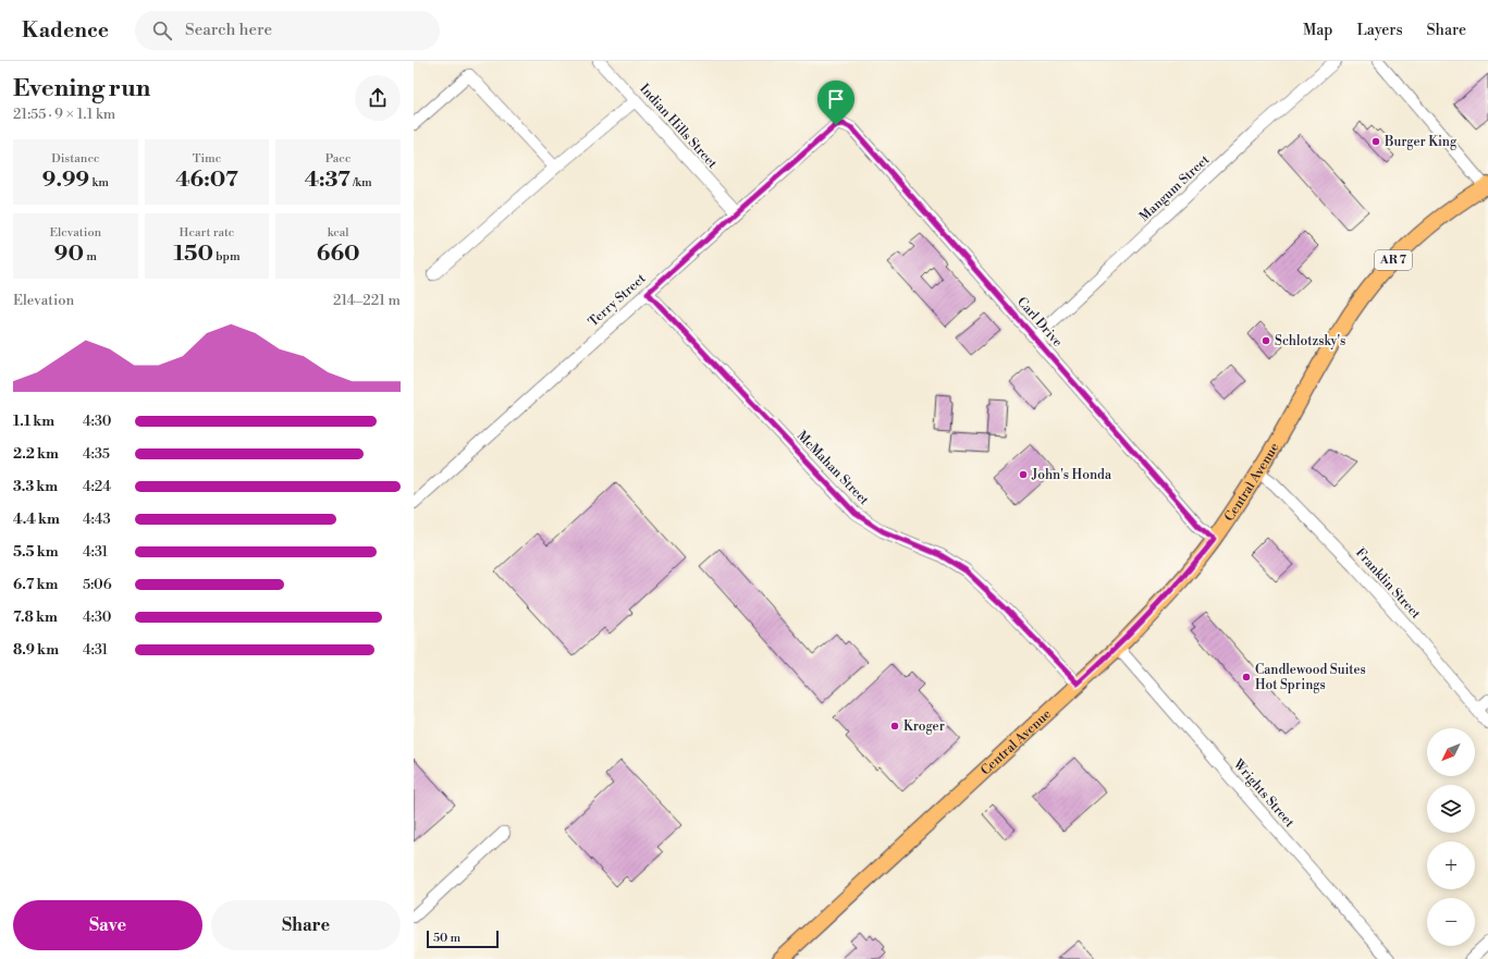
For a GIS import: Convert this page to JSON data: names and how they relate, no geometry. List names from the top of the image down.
{
  "streets": {
    "main road": ["AR 7", "Central Avenue"],
    "street": [
      "Indian Hills Street",
      "Mangum Street",
      "Terry Street",
      "Carl Drive",
      "McMahan Street",
      "Franklin Street",
      "Wrights Street"
    ]
  },
  "crossings": [
    ["Indian Hills Street", "Terry Street"],
    ["Mangum Street", "Carl Drive"],
    ["Terry Street", "Carl Drive"],
    ["Terry Street", "McMahan Street"],
    ["Carl Drive", "Central Avenue"],
    ["McMahan Street", "Central Avenue"],
    ["Central Avenue", "Franklin Street"],
    ["Central Avenue", "Wrights Street"]
  ],
  "places": [
    "Burger King",
    "Schlotzsky's",
    "John's Honda",
    "Candlewood Suites Hot Springs",
    "Kroger"
  ],
  "scale_bar": "50 m",
  "north": "bottom left",
  "page": {
    "header": "Kadence",
    "search": "Search here",
    "nav": ["Map", "Layers", "Share"],
    "heading": ["Evening run", "21:55 · 9 × 1.1 km"],
    "stats": [
      ["Distance", "9.99 km"],
      ["Time", "46:07"],
      ["Pace", "4:37 /km"],
      ["Elevation", "90 m"],
      ["Heart rate", "150 bpm"],
      ["kcal", "660"]
    ],
    "chart": ["Elevation", "214–221 m"],
    "list": [
      {
        "name": "1.1 km",
        "note": "4:30"
      },
      {
        "name": "2.2 km",
        "note": "4:35"
      },
      {
        "name": "3.3 km",
        "note": "4:24"
      },
      {
        "name": "4.4 km",
        "note": "4:43"
      },
      {
        "name": "5.5 km",
        "note": "4:31"
      },
      {
        "name": "6.7 km",
        "note": "5:06"
      },
      {
        "name": "7.8 km",
        "note": "4:30"
      },
      {
        "name": "8.9 km",
        "note": "4:31"
      }
    ],
    "map_buttons": ["+", "−"],
    "buttons": ["Save", "Share"],
    "scale": "50 m"
  }
}
